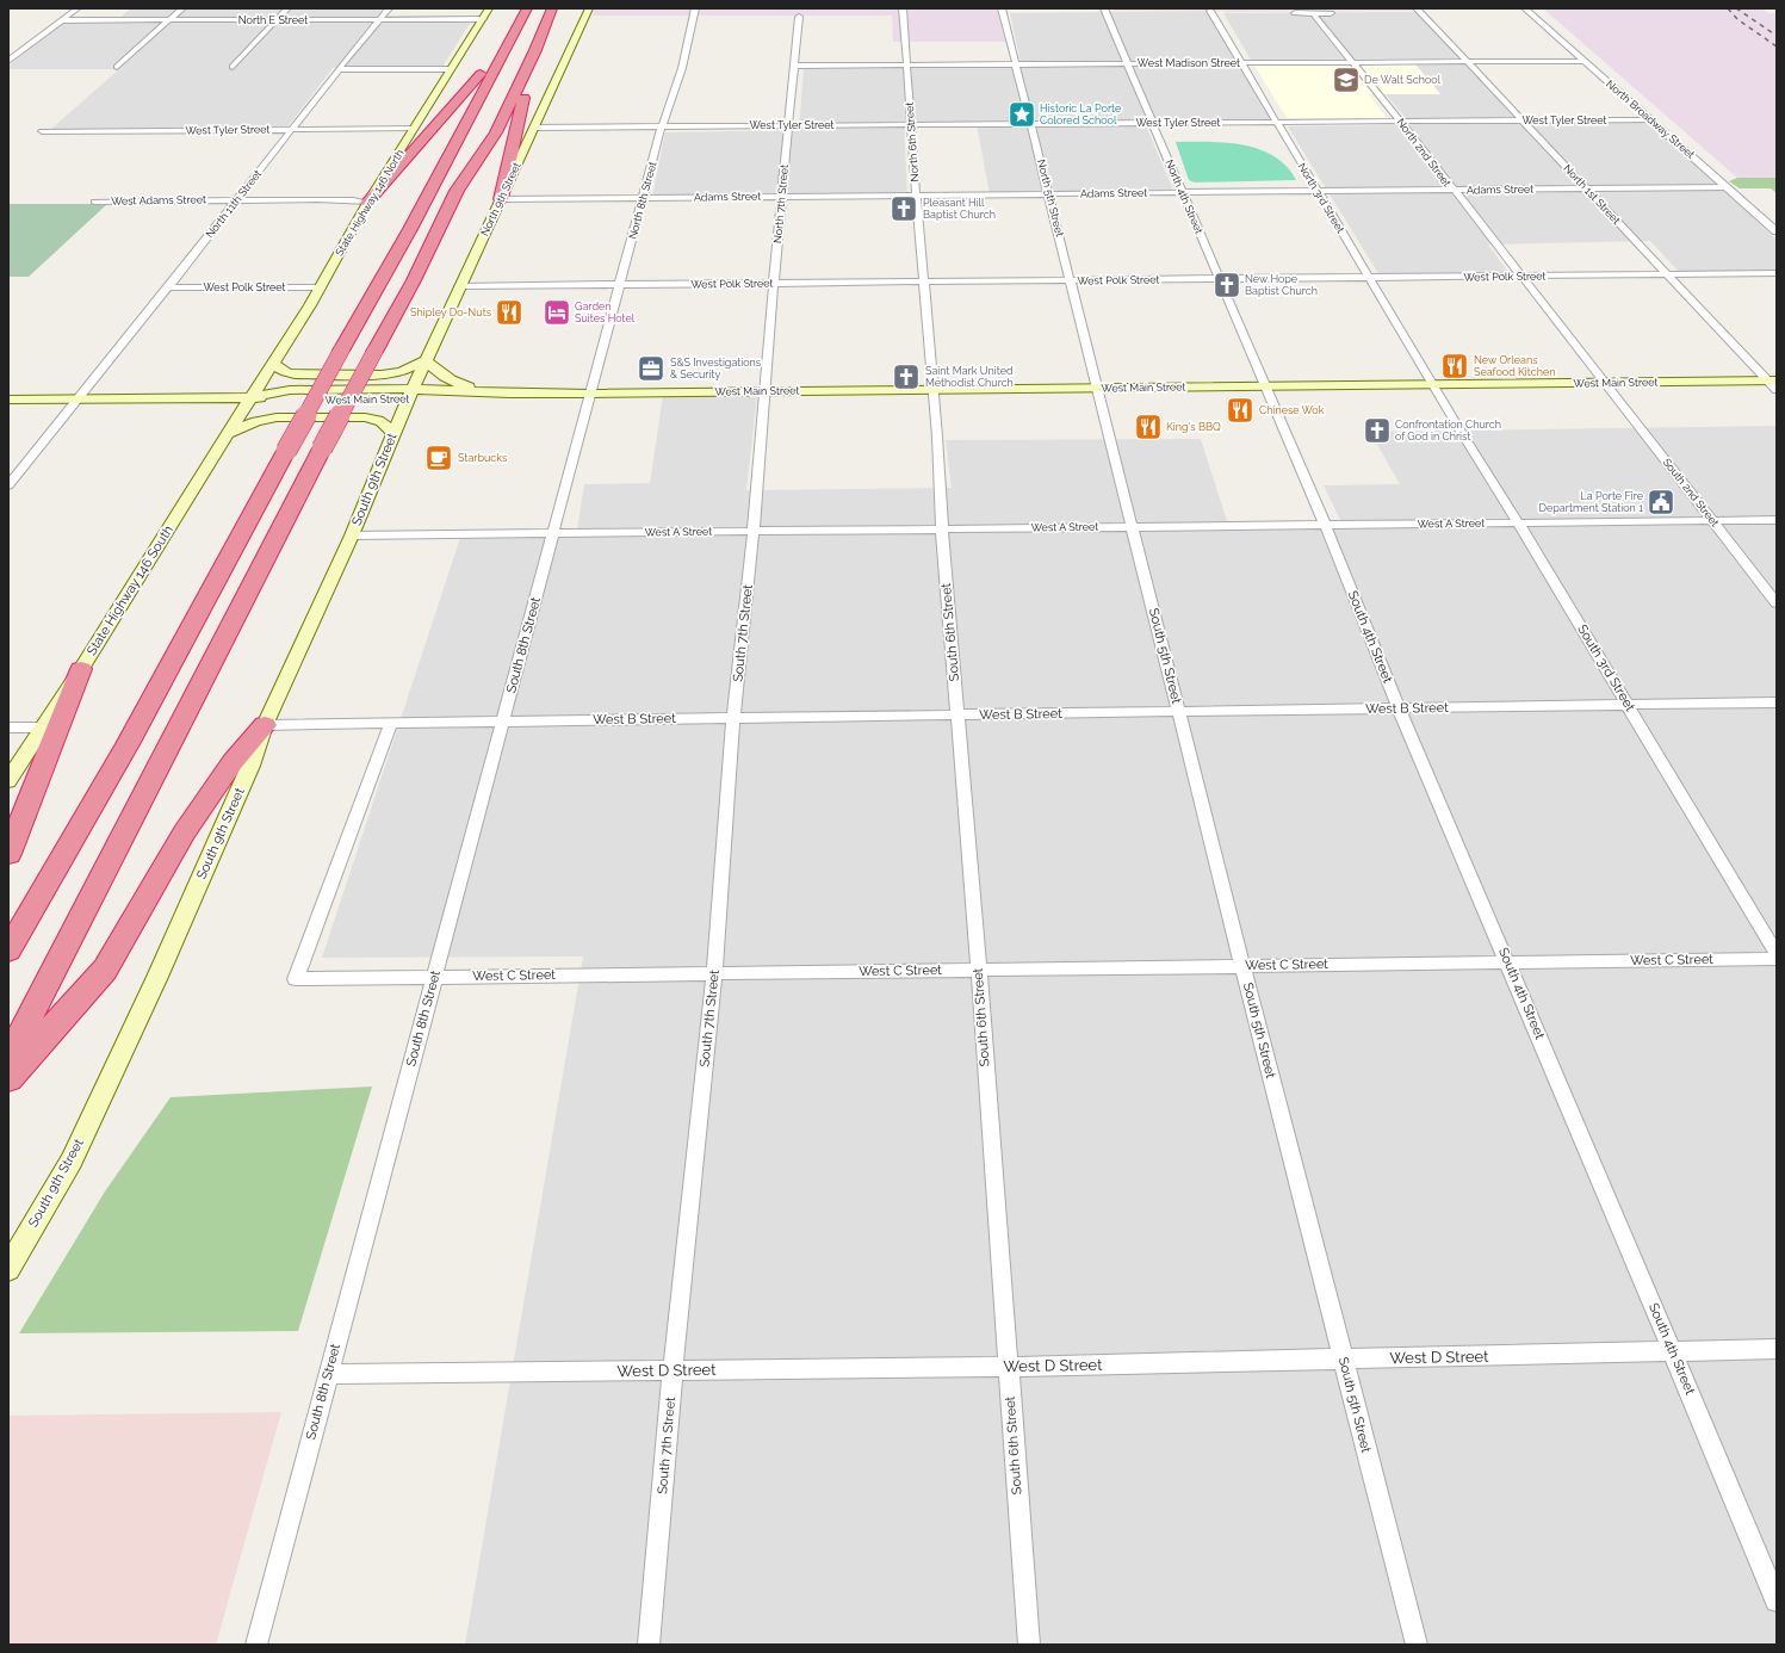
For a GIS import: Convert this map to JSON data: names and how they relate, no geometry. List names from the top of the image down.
{
  "streets": {
    "main road": [
      "North 9th Street",
      "State Highway 146 North",
      "West Main Street",
      "South 9th Street",
      "State Highway 146 South"
    ],
    "street": [
      "North E Street",
      "West Madison Street",
      "North Broadway Street",
      "West Tyler Street",
      "North 6th Street",
      "North 2nd Street",
      "Adams Street",
      "North 1st Street",
      "North 4th Street",
      "North 5th Street",
      "North 3rd Street",
      "West Adams Street",
      "North 8th Street",
      "North 11th Street",
      "North 7th Street",
      "West Polk Street",
      "South 2nd Street",
      "West A Street",
      "South 6th Street",
      "South 7th Street",
      "South 4th Street",
      "South 8th Street",
      "South 5th Street",
      "South 3rd Street",
      "West B Street",
      "West C Street",
      "West D Street"
    ]
  },
  "crossings": [
    ["North E Street", "State Highway 146 North"],
    ["North E Street", "North 11th Street"],
    ["West Madison Street", "North Broadway Street"],
    ["West Madison Street", "North 6th Street"],
    ["West Madison Street", "North 2nd Street"],
    ["West Madison Street", "North 1st Street"],
    ["West Madison Street", "North 4th Street"],
    ["West Madison Street", "North 5th Street"],
    ["West Madison Street", "North 3rd Street"],
    ["West Madison Street", "North 7th Street"],
    ["North Broadway Street", "West Tyler Street"],
    ["North Broadway Street", "Adams Street"],
    ["West Tyler Street", "North 6th Street"],
    ["West Tyler Street", "North 2nd Street"],
    ["West Tyler Street", "North 1st Street"],
    ["West Tyler Street", "North 4th Street"],
    ["West Tyler Street", "North 5th Street"],
    ["West Tyler Street", "North 3rd Street"],
    ["West Tyler Street", "North 9th Street"],
    ["West Tyler Street", "North 8th Street"],
    ["West Tyler Street", "State Highway 146 North"],
    ["West Tyler Street", "North 11th Street"],
    ["West Tyler Street", "North 7th Street"],
    ["North 6th Street", "Adams Street"],
    ["North 6th Street", "West Polk Street"],
    ["North 6th Street", "West Main Street"],
    ["North 6th Street", "South 6th Street"],
    ["North 2nd Street", "Adams Street"],
    ["North 2nd Street", "West Polk Street"],
    ["North 2nd Street", "West Main Street"],
    ["North 2nd Street", "South 2nd Street"],
    ["Adams Street", "North 1st Street"],
    ["Adams Street", "North 4th Street"],
    ["Adams Street", "North 5th Street"],
    ["Adams Street", "North 3rd Street"],
    ["Adams Street", "North 9th Street"],
    ["Adams Street", "North 8th Street"],
    ["Adams Street", "North 7th Street"],
    ["North 1st Street", "West Polk Street"],
    ["North 1st Street", "West Main Street"],
    ["North 4th Street", "West Polk Street"],
    ["North 4th Street", "West Main Street"],
    ["North 4th Street", "South 4th Street"],
    ["North 5th Street", "West Polk Street"],
    ["North 5th Street", "West Main Street"],
    ["North 5th Street", "South 5th Street"],
    ["North 3rd Street", "West Polk Street"],
    ["North 3rd Street", "West Main Street"],
    ["North 3rd Street", "South 3rd Street"],
    ["North 9th Street", "West Polk Street"],
    ["North 9th Street", "West Main Street"],
    ["North 9th Street", "South 9th Street"],
    ["West Adams Street", "State Highway 146 North"],
    ["West Adams Street", "North 11th Street"],
    ["North 8th Street", "West Polk Street"],
    ["North 8th Street", "West Main Street"],
    ["North 8th Street", "South 8th Street"],
    ["State Highway 146 North", "West Polk Street"],
    ["State Highway 146 North", "West Main Street"],
    ["State Highway 146 North", "State Highway 146 South"],
    ["North 11th Street", "West Polk Street"],
    ["North 11th Street", "West Main Street"],
    ["North 7th Street", "West Polk Street"],
    ["North 7th Street", "West Main Street"],
    ["North 7th Street", "South 7th Street"],
    ["West Main Street", "South 9th Street"],
    ["West Main Street", "South 2nd Street"],
    ["West Main Street", "State Highway 146 South"],
    ["West Main Street", "South 6th Street"],
    ["West Main Street", "South 7th Street"],
    ["West Main Street", "South 4th Street"],
    ["West Main Street", "South 8th Street"],
    ["West Main Street", "South 5th Street"],
    ["West Main Street", "South 3rd Street"],
    ["South 9th Street", "West A Street"],
    ["South 9th Street", "West B Street"],
    ["South 2nd Street", "West A Street"],
    ["West A Street", "South 6th Street"],
    ["West A Street", "South 7th Street"],
    ["West A Street", "South 4th Street"],
    ["West A Street", "South 8th Street"],
    ["West A Street", "South 5th Street"],
    ["West A Street", "South 3rd Street"],
    ["South 6th Street", "West B Street"],
    ["South 6th Street", "West C Street"],
    ["South 6th Street", "West D Street"],
    ["South 7th Street", "West B Street"],
    ["South 7th Street", "West C Street"],
    ["South 7th Street", "West D Street"],
    ["South 4th Street", "West B Street"],
    ["South 4th Street", "West C Street"],
    ["South 4th Street", "West D Street"],
    ["South 8th Street", "West B Street"],
    ["South 8th Street", "West C Street"],
    ["South 8th Street", "West D Street"],
    ["South 5th Street", "West B Street"],
    ["South 5th Street", "West C Street"],
    ["South 5th Street", "West D Street"],
    ["South 3rd Street", "West B Street"],
    ["West B Street", "West C Street"]
  ],
  "places": {
    "school or university": ["De Walt School"],
    "place": ["Historic La Porte Colored School"],
    "church": [
      "Pleasant Hill Baptist Church",
      "New Hope Baptist Church",
      "Saint Mark United Methodist Church",
      "Confrontation Church of God in Christ"
    ],
    "restaurant": [
      "Shipley Do-Nuts",
      "New Orleans Seafood Kitchen",
      "Chinese Wok",
      "King's BBQ"
    ],
    "hotel": ["Garden Suites Hotel"],
    "office": ["S&S Investigations & Security"],
    "cafe": ["Starbucks"],
    "public building": ["La Porte Fire Department Station 1"]
  }
}
